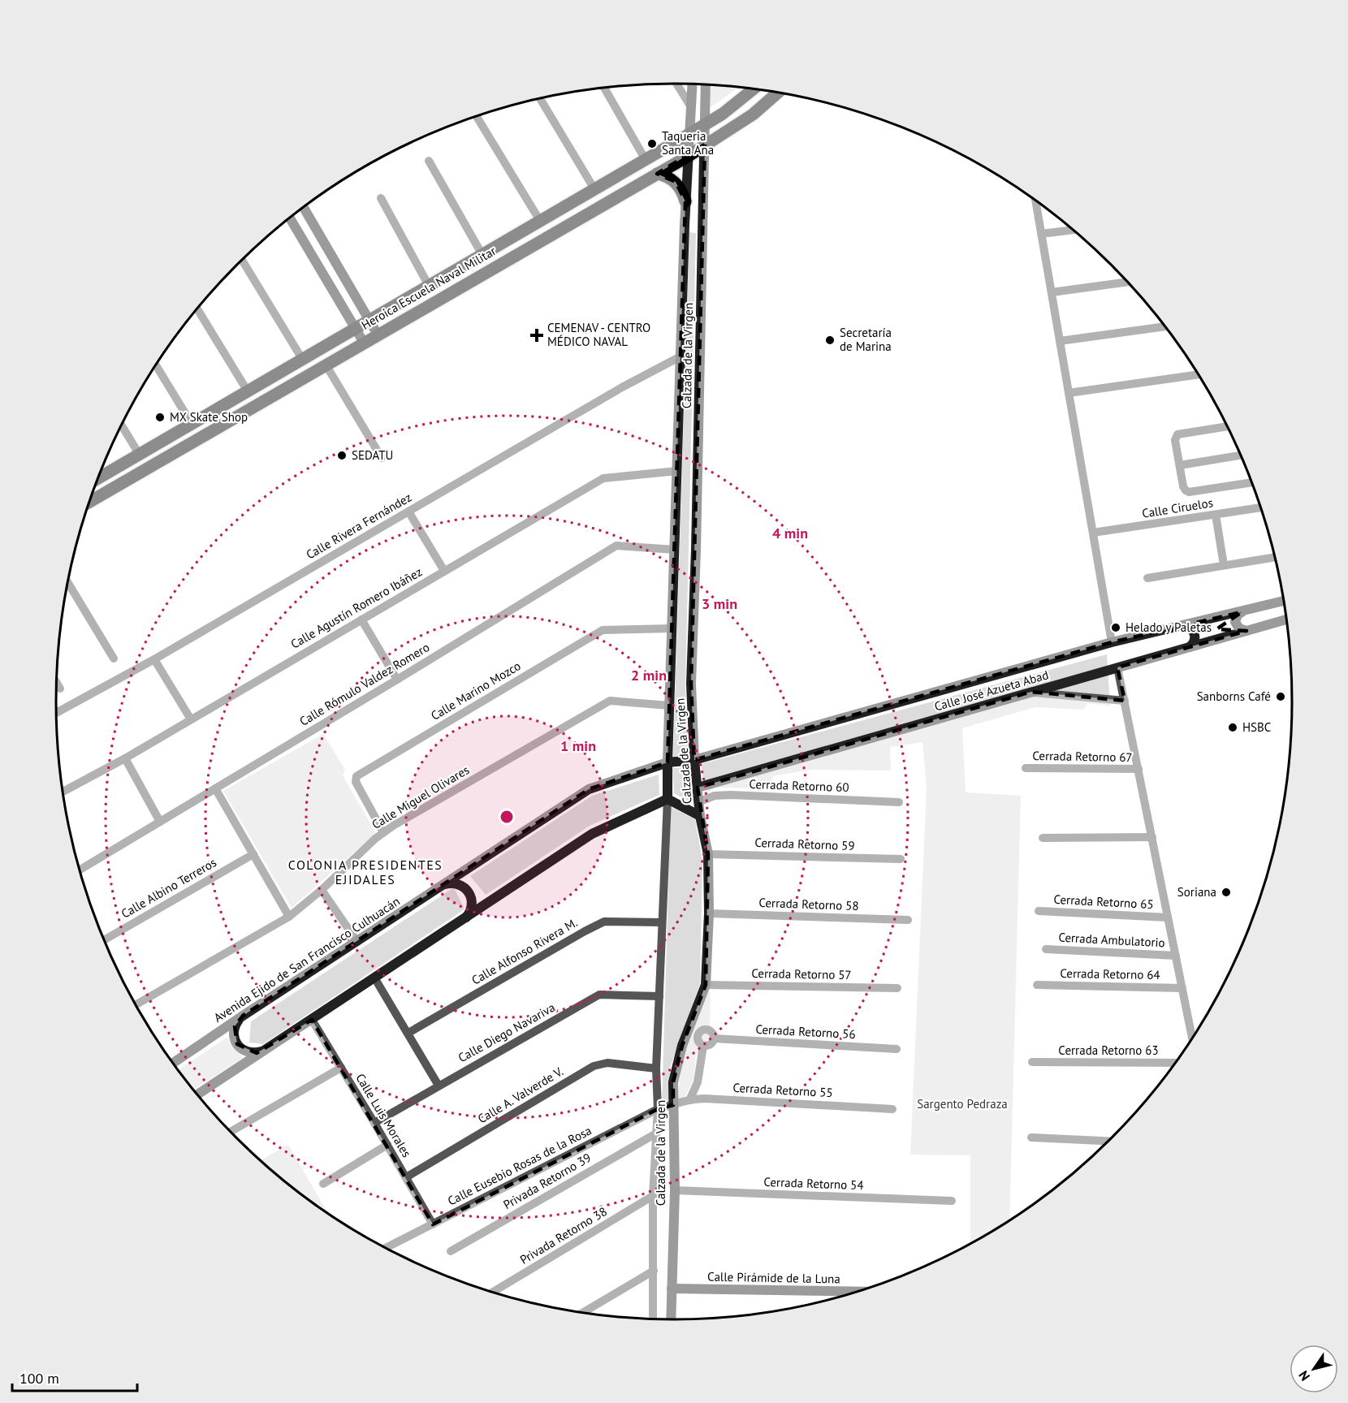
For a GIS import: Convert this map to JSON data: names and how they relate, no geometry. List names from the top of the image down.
{
  "streets": {
    "main road": ["Heroica Escuela Naval Militar"],
    "street": [
      "Calzada de la Virgen",
      "Calle Ciruelos",
      "Calle Rivera Fernández",
      "Calle Agustín Romero Ibáñez",
      "Calle Rómulo Valdez Romero",
      "Calle Marino Mozco",
      "Calle José Azueta Abad",
      "Cerrada Retorno 67",
      "Cerrada Retorno 60",
      "Calle Miguel Olivares",
      "Cerrada Retorno 59",
      "Calle Albino Terreros",
      "Cerrada Retorno 65",
      "Cerrada Retorno 58",
      "Cerrada Ambulatorio",
      "Calle Alfonso Rivera M.",
      "Avenida Ejido de San Francisco Culhuacán",
      "Cerrada Retorno 57",
      "Cerrada Retorno 64",
      "Cerrada Retorno 56",
      "Calle Diego Navariva",
      "Cerrada Retorno 63",
      "Cerrada Retorno 55",
      "Calle A. Valverde V.",
      "Calle Luis Morales",
      "Calle Eusebio Rosas de la Rosa",
      "Privada Retorno 39",
      "Cerrada Retorno 54",
      "Privada Retorno 38",
      "Calle Pirámide de la Luna"
    ]
  },
  "crossings": [
    ["Heroica Escuela Naval Militar", "Calzada de la Virgen"],
    ["Calzada de la Virgen", "Calle Rivera Fernández"],
    ["Calzada de la Virgen", "Calle Agustín Romero Ibáñez"],
    ["Calzada de la Virgen", "Calle Rómulo Valdez Romero"],
    ["Calzada de la Virgen", "Calle Marino Mozco"],
    ["Calzada de la Virgen", "Calle José Azueta Abad"],
    ["Calzada de la Virgen", "Cerrada Retorno 60"],
    ["Calzada de la Virgen", "Calle Miguel Olivares"],
    ["Calzada de la Virgen", "Cerrada Retorno 59"],
    ["Calzada de la Virgen", "Cerrada Retorno 58"],
    ["Calzada de la Virgen", "Calle Alfonso Rivera M."],
    ["Calzada de la Virgen", "Avenida Ejido de San Francisco Culhuacán"],
    ["Calzada de la Virgen", "Cerrada Retorno 57"],
    ["Calzada de la Virgen", "Calle Diego Navariva"],
    ["Calzada de la Virgen", "Cerrada Retorno 55"],
    ["Calzada de la Virgen", "Calle A. Valverde V."],
    ["Calzada de la Virgen", "Calle Eusebio Rosas de la Rosa"],
    ["Calzada de la Virgen", "Privada Retorno 39"],
    ["Calzada de la Virgen", "Cerrada Retorno 54"],
    ["Calzada de la Virgen", "Privada Retorno 38"],
    ["Calzada de la Virgen", "Calle Pirámide de la Luna"],
    ["Calle Marino Mozco", "Calle Miguel Olivares"],
    ["Calle José Azueta Abad", "Avenida Ejido de San Francisco Culhuacán"],
    ["Calle Diego Navariva", "Calle Luis Morales"],
    ["Cerrada Retorno 55", "Calle Eusebio Rosas de la Rosa"],
    ["Calle A. Valverde V.", "Calle Luis Morales"],
    ["Calle Luis Morales", "Calle Eusebio Rosas de la Rosa"]
  ],
  "districts": ["COLONIA PRESIDENTES EJIDALES"],
  "parks": ["Sargento Pedraza"],
  "places": {
    "other": [
      "Taqueria Santa Ana",
      "Secretaría de Marina",
      "MX Skate Shop",
      "SEDATU",
      "Helado y Paletas",
      "Sanborns Café",
      "HSBC",
      "Soriana"
    ],
    "health": ["CEMENAV - CENTRO MÉDICO NAVAL"]
  },
  "scale_bar": "100 m",
  "north": "bottom left",
  "rings": [
    "4 min",
    "3 min",
    "2 min",
    "1 min"
  ]
}
